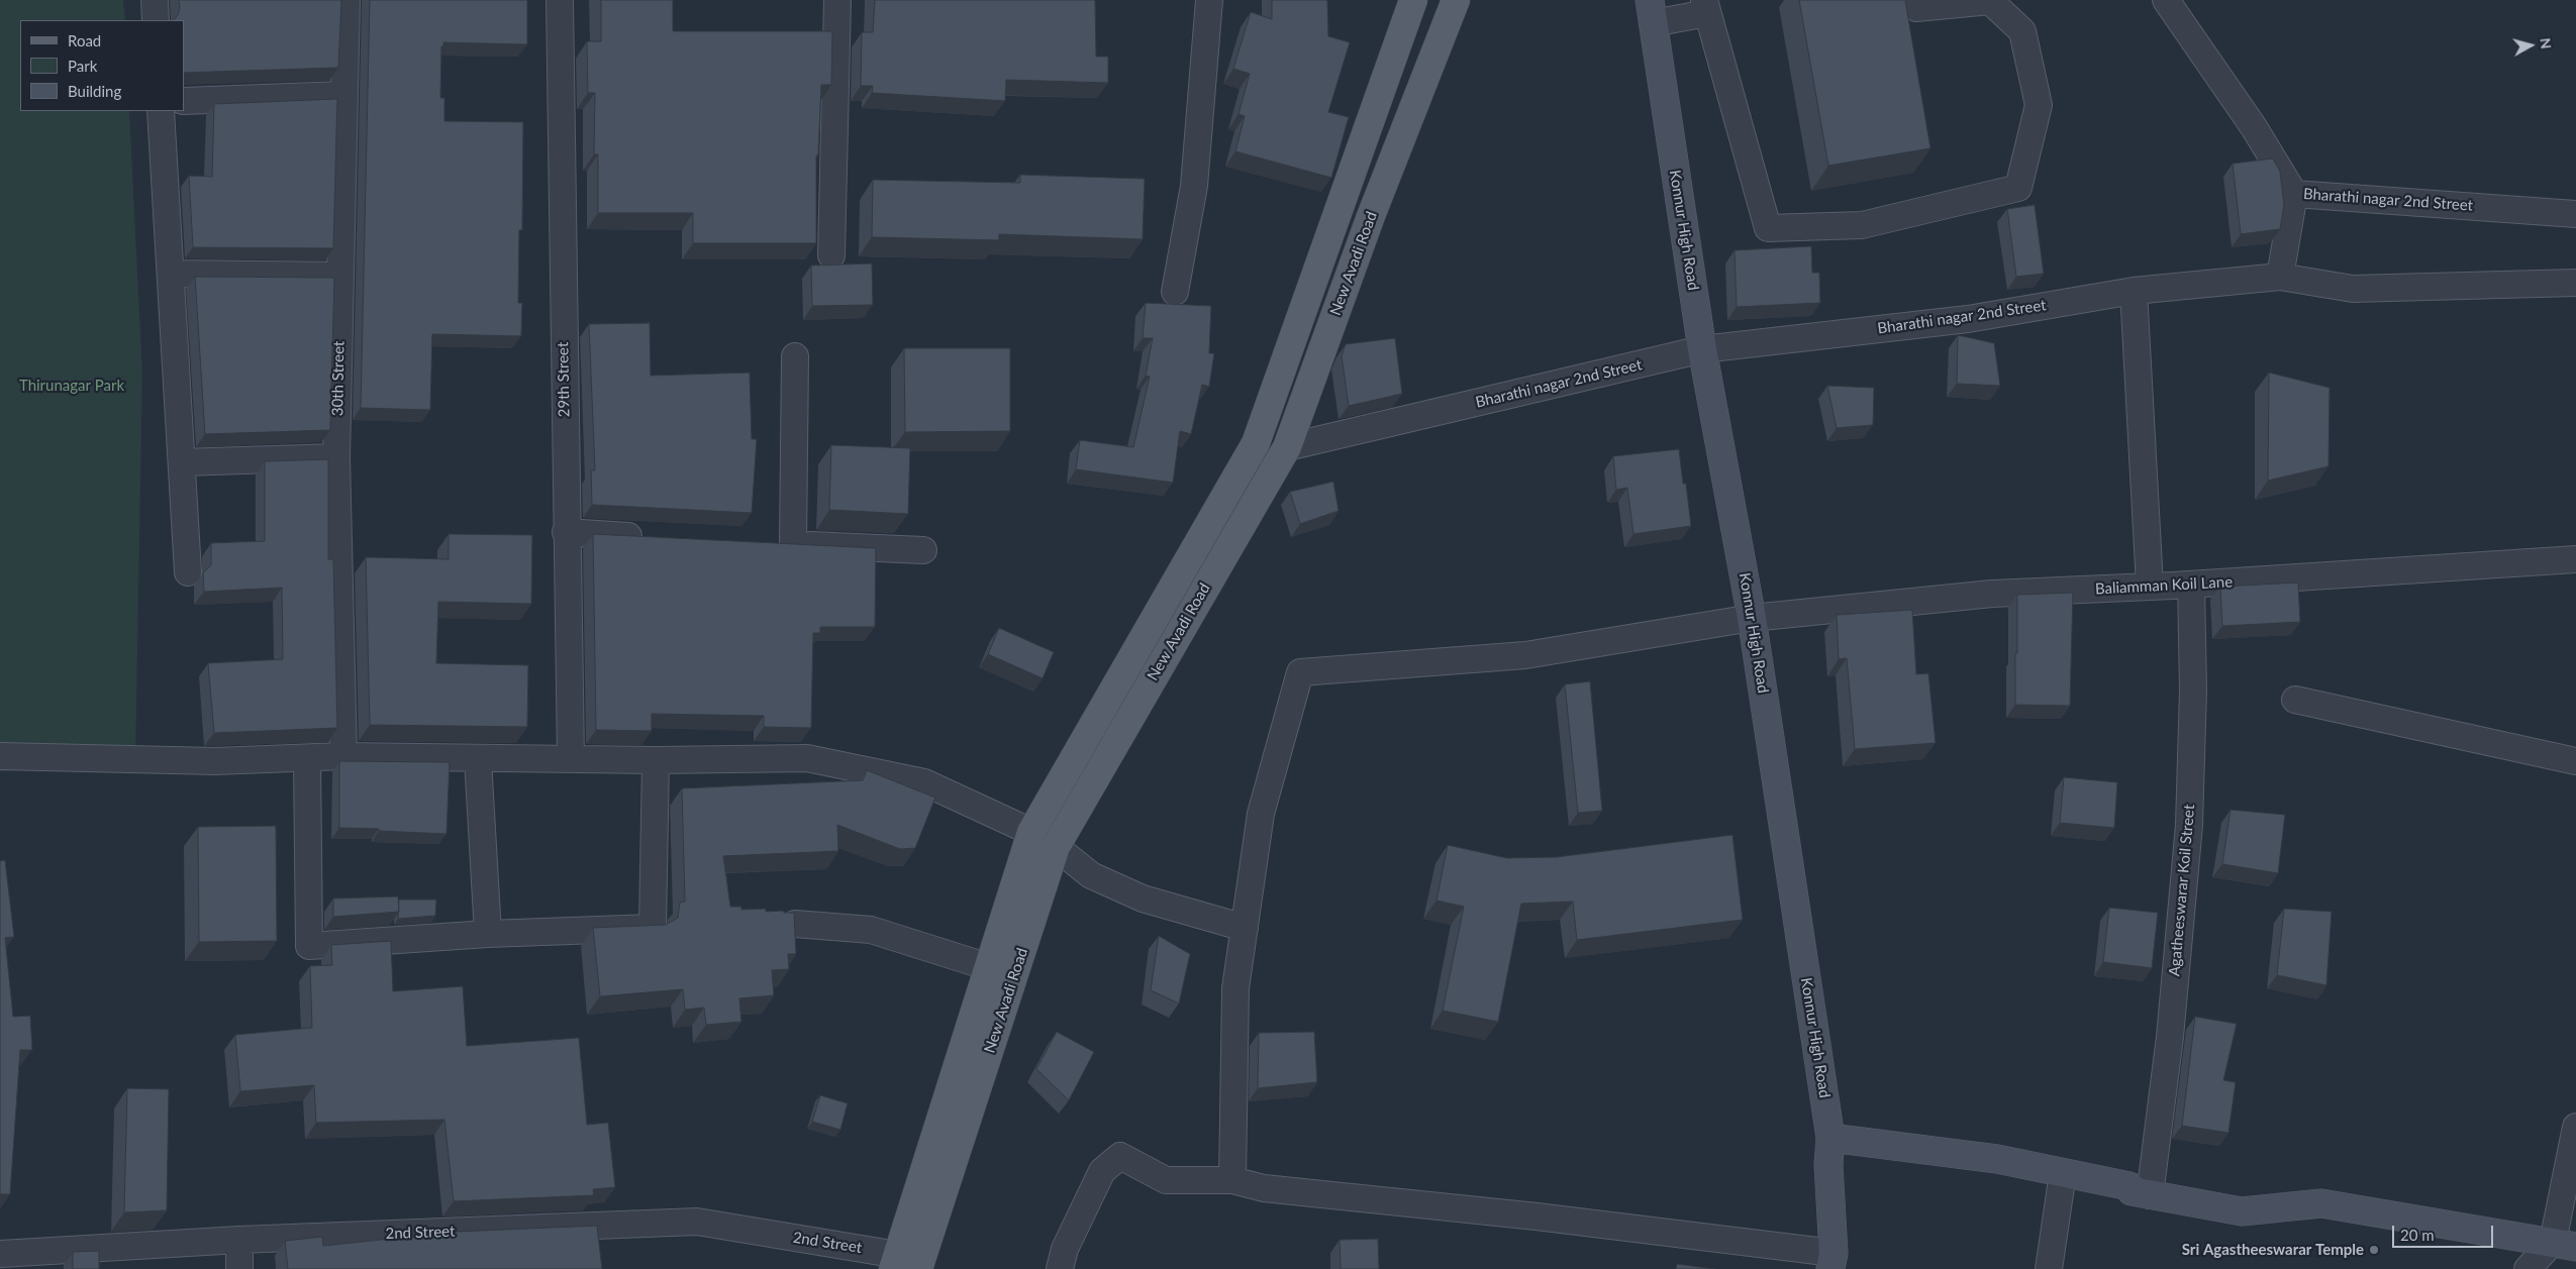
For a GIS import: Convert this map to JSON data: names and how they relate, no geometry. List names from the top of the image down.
{
  "streets": {
    "main road": ["Konnur High Road", "New Avadi Road"],
    "street": [
      "Bharathi nagar 2nd Street",
      "30th Street",
      "29th Street",
      "Baliamman Koil Lane",
      "Agatheeswarar Koil Street",
      "2nd Street"
    ]
  },
  "crossings": [
    ["Bharathi nagar 2nd Street", "Konnur High Road"],
    ["Bharathi nagar 2nd Street", "New Avadi Road"],
    ["Konnur High Road", "Baliamman Koil Lane"],
    ["New Avadi Road", "2nd Street"],
    ["Baliamman Koil Lane", "Agatheeswarar Koil Street"]
  ],
  "parks": ["Thirunagar Park"],
  "places": ["Sri Agastheeswarar Temple"],
  "legend": ["Road", "Park", "Building"],
  "scale_bar": "20 m",
  "north": "right"
}
